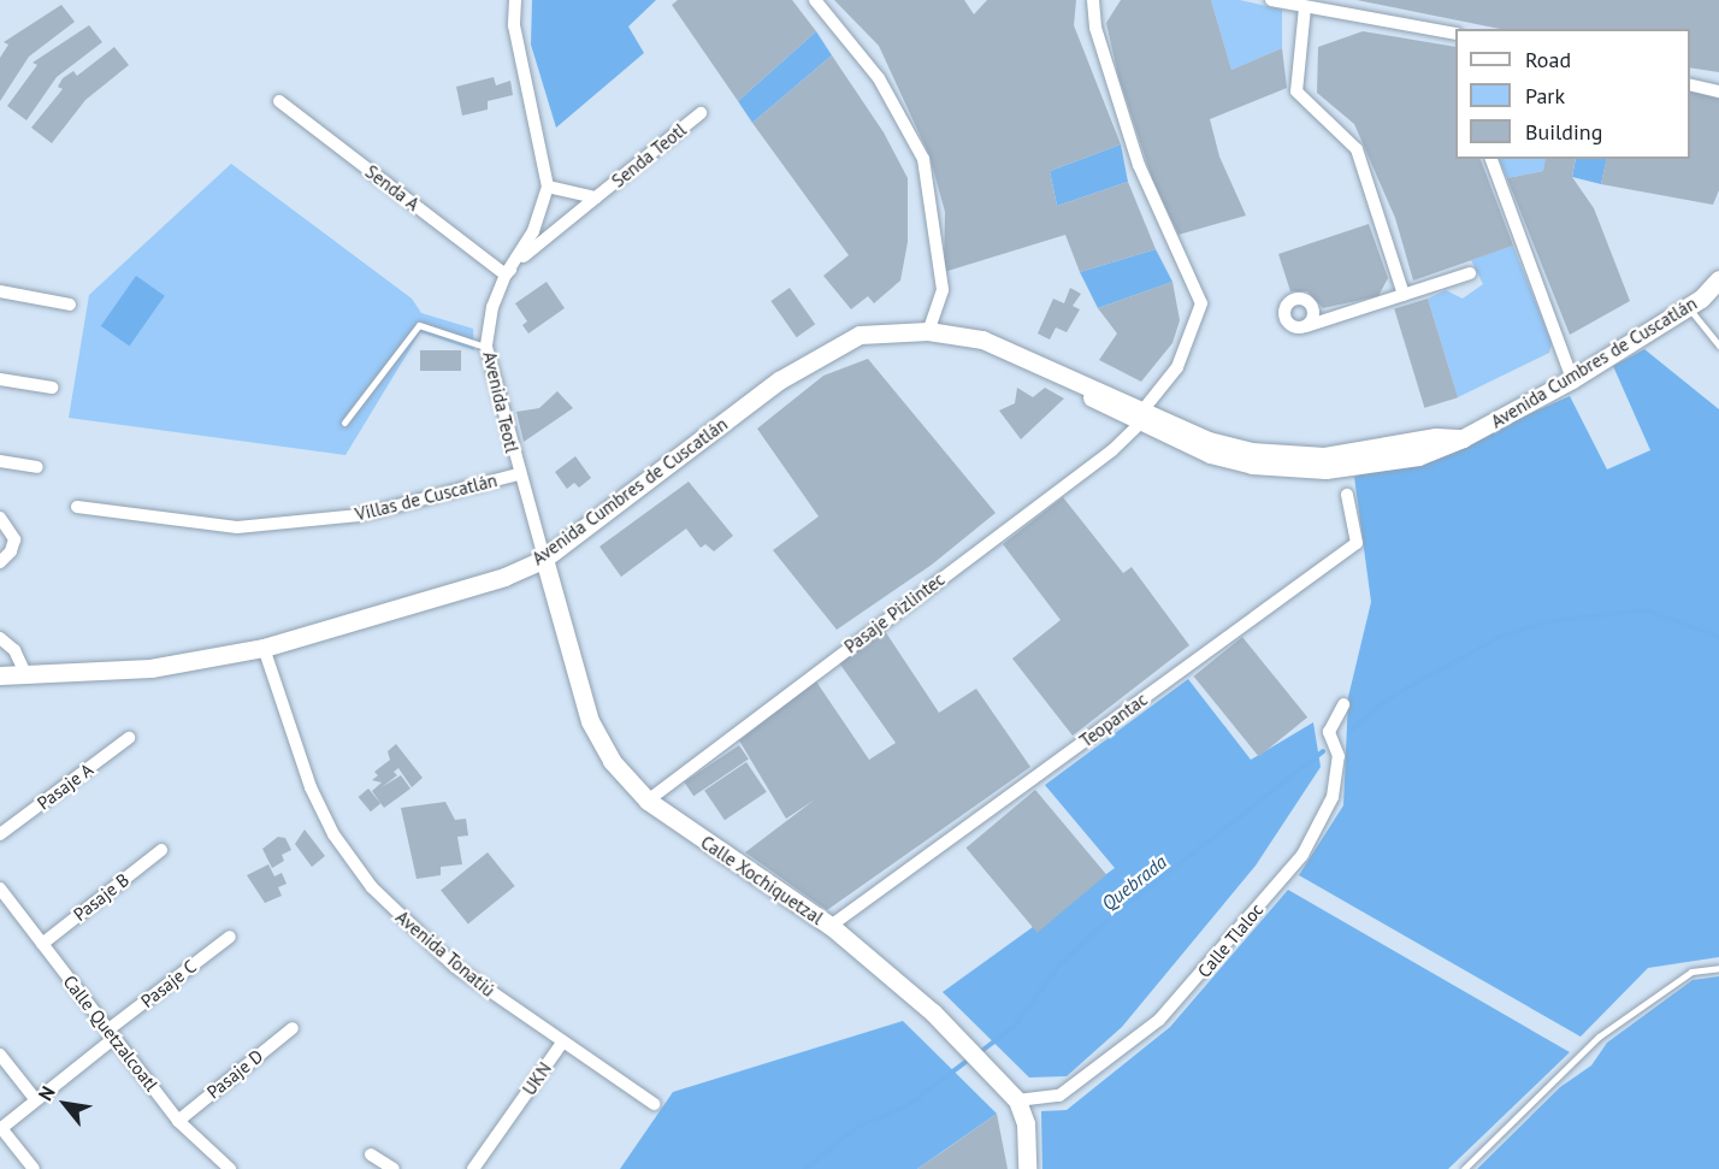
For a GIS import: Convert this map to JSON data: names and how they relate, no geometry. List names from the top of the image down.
{
  "streets": {
    "main road": ["Avenida Cumbres de Cuscatlán", "Calle Xochiquetzal"],
    "street": [
      "Senda Teotl",
      "Senda A",
      "Avenida Teotl",
      "Villas de Cuscatlán",
      "Pasaje Pizlintec",
      "Teopantac",
      "Pasaje A",
      "Pasaje B",
      "Calle Tlaloc",
      "Avenida Tonatiú",
      "Pasaje C",
      "Calle Quetzalcoatl",
      "Pasaje D",
      "UKN"
    ]
  },
  "crossings": [
    ["Senda Teotl", "Senda A"],
    ["Senda Teotl", "Avenida Teotl"],
    ["Senda A", "Avenida Teotl"],
    ["Avenida Cumbres de Cuscatlán", "Avenida Teotl"],
    ["Avenida Cumbres de Cuscatlán", "Pasaje Pizlintec"],
    ["Avenida Cumbres de Cuscatlán", "Calle Xochiquetzal"],
    ["Avenida Cumbres de Cuscatlán", "Avenida Tonatiú"],
    ["Avenida Teotl", "Villas de Cuscatlán"],
    ["Avenida Teotl", "Calle Xochiquetzal"],
    ["Pasaje Pizlintec", "Calle Xochiquetzal"],
    ["Teopantac", "Calle Xochiquetzal"],
    ["Calle Xochiquetzal", "Calle Tlaloc"],
    ["Pasaje B", "Calle Quetzalcoatl"],
    ["Avenida Tonatiú", "UKN"],
    ["Pasaje C", "Calle Quetzalcoatl"],
    ["Calle Quetzalcoatl", "Pasaje D"]
  ],
  "water": ["Quebrada"],
  "legend": ["Road", "Park", "Building"],
  "north": "top left"
}
